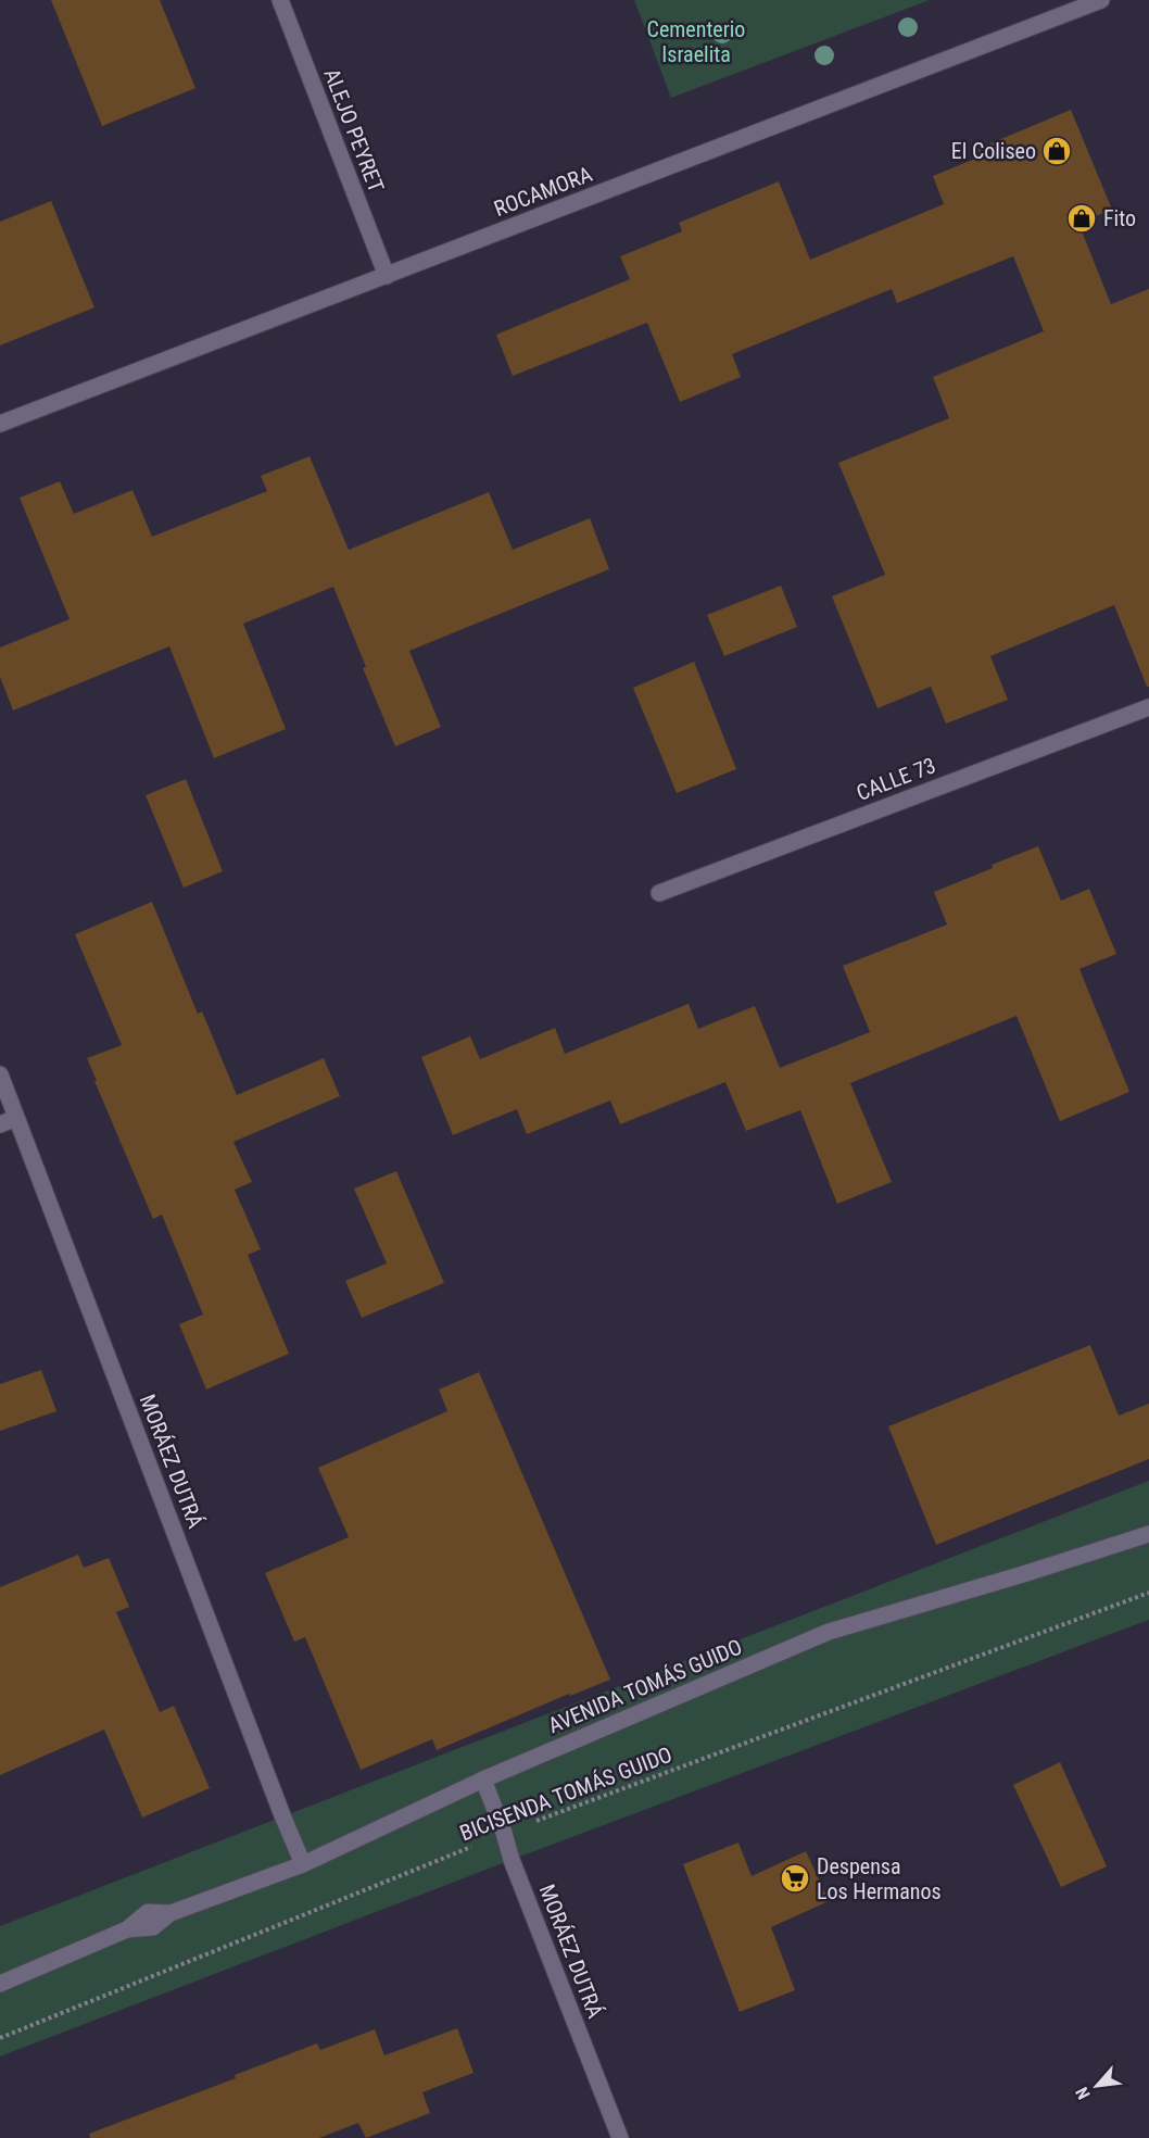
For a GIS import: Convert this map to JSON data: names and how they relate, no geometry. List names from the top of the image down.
{
  "streets": {
    "street": [
      "ALEJO PEYRET",
      "ROCAMORA",
      "CALLE 73",
      "MORÁEZ DUTRÁ",
      "AVENIDA TOMÁS GUIDO"
    ],
    "path": ["BICISENDA TOMÁS GUIDO"]
  },
  "crossings": [
    ["ALEJO PEYRET", "ROCAMORA"],
    ["MORÁEZ DUTRÁ", "AVENIDA TOMÁS GUIDO"],
    ["MORÁEZ DUTRÁ", "BICISENDA TOMÁS GUIDO"]
  ],
  "parks": ["Cementerio Israelita"],
  "places": {
    "shop": ["El Coliseo", "Fito"],
    "supermarket": ["Despensa Los Hermanos"]
  },
  "north": "bottom left"
}
